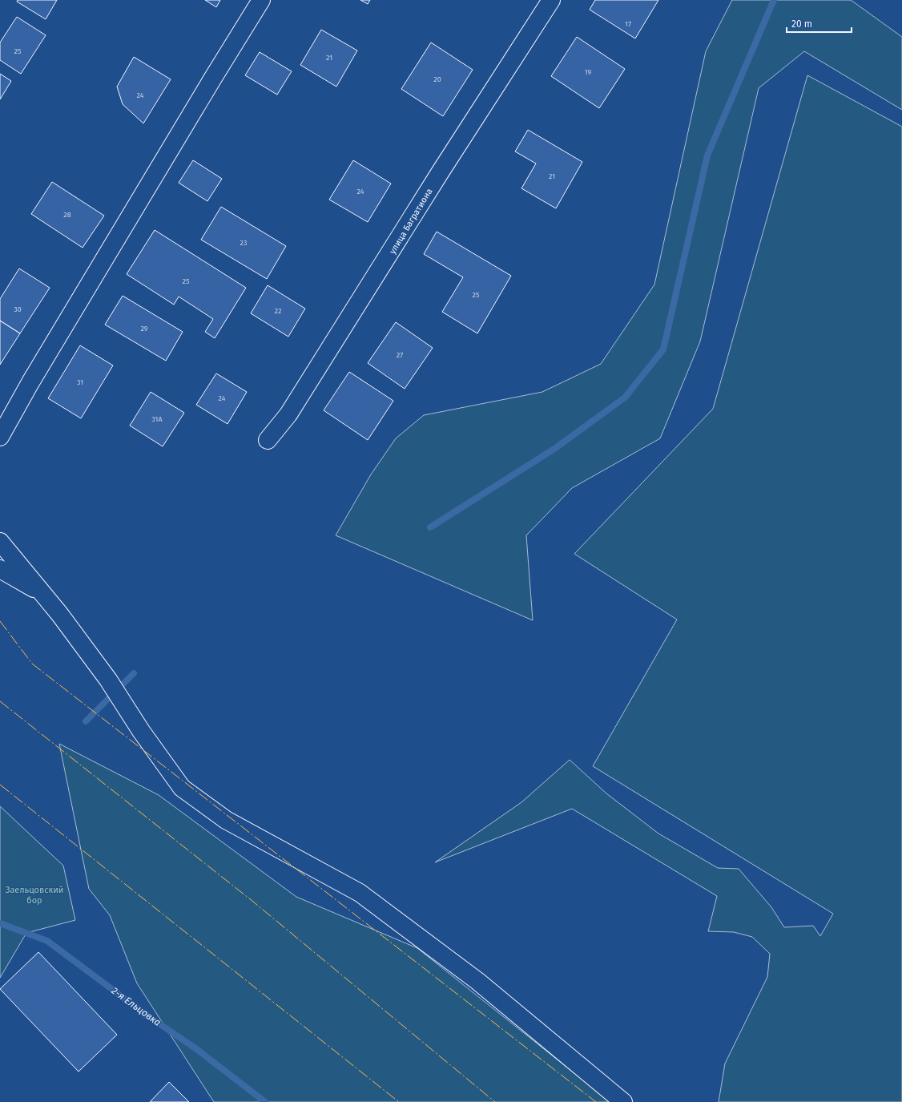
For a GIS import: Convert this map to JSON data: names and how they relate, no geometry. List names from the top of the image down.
{
  "streets": {
    "street": ["улица Багратиона"]
  },
  "water": ["2-я Ельцовка"],
  "parks": ["Заельцовский бор"],
  "house_numbers": [
    "17",
    "25",
    "21",
    "19",
    "20",
    "24",
    "21",
    "24",
    "28",
    "23",
    "25",
    "25",
    "30",
    "22",
    "29",
    "27",
    "31",
    "24",
    "31А"
  ],
  "scale_bar": "20 m"
}
